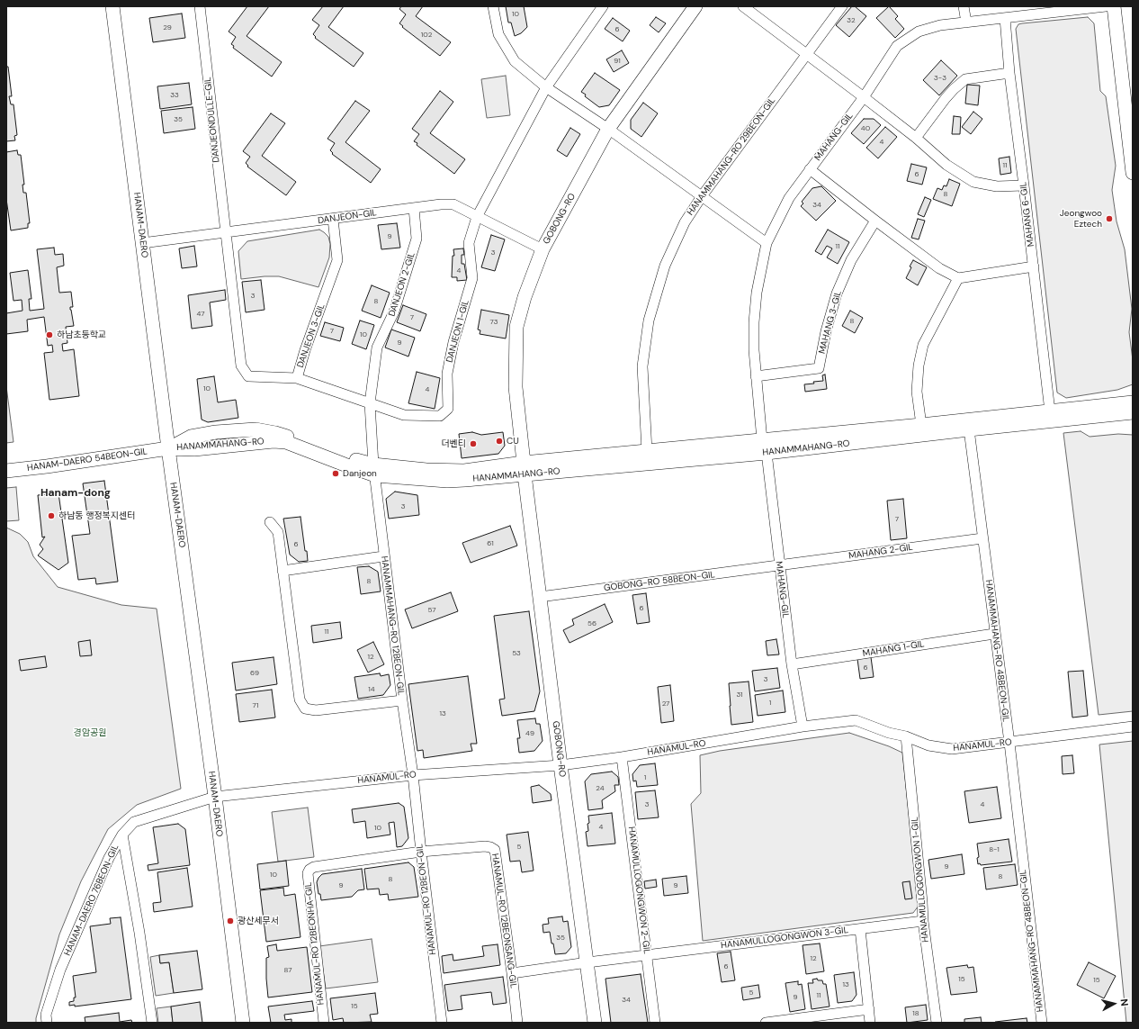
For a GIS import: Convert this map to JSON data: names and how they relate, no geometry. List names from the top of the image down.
{
  "streets": {
    "main road": [
      "GOBONG-RO",
      "HANAM-DAERO",
      "HANAMMAHANG-RO",
      "HANAM-DAERO 54BEON-GIL"
    ],
    "street": [
      "DANJEONDULLE-GIL",
      "MAHANG-GIL",
      "HANAMMAHANG-RO 29BEON-GIL",
      "MAHANG 6-GIL",
      "DANJEON-GIL",
      "DANJEON 2-GIL",
      "MAHANG 3-GIL",
      "DANJEON 1-GIL",
      "DANJEON 3-GIL",
      "MAHANG 2-GIL",
      "GOBONG-RO 58BEON-GIL",
      "HANAMMAHANG-RO 12BEON-GIL",
      "MAHANG 1-GIL",
      "HANAMMAHANG-RO 48BEON-GIL",
      "HANAMUL-RO",
      "HANAMULLOGONGWON 1-GIL",
      "HANAMULLOGONGWON 2-GIL",
      "HANAMUL-RO 12BEON-GIL",
      "HANAM-DAERO 76BEON-GIL",
      "HANAMUL-RO 12BEONSANG-GIL",
      "HANAMULLOGONGWON 3-GIL",
      "HANAMUL-RO 12BEONHA-GIL"
    ]
  },
  "crossings": [
    ["DANJEONDULLE-GIL", "DANJEON-GIL"],
    ["DANJEONDULLE-GIL", "DANJEON 3-GIL"],
    ["MAHANG-GIL", "MAHANG 6-GIL"],
    ["MAHANG-GIL", "MAHANG 3-GIL"],
    ["MAHANG-GIL", "HANAMMAHANG-RO"],
    ["MAHANG-GIL", "MAHANG 2-GIL"],
    ["MAHANG-GIL", "GOBONG-RO 58BEON-GIL"],
    ["MAHANG-GIL", "MAHANG 1-GIL"],
    ["MAHANG-GIL", "HANAMUL-RO"],
    ["HANAMMAHANG-RO 29BEON-GIL", "HANAMMAHANG-RO"],
    ["MAHANG 6-GIL", "HANAMMAHANG-RO"],
    ["DANJEON-GIL", "GOBONG-RO"],
    ["DANJEON-GIL", "HANAM-DAERO"],
    ["DANJEON-GIL", "DANJEON 2-GIL"],
    ["DANJEON-GIL", "DANJEON 1-GIL"],
    ["DANJEON-GIL", "DANJEON 3-GIL"],
    ["GOBONG-RO", "HANAMMAHANG-RO"],
    ["GOBONG-RO", "GOBONG-RO 58BEON-GIL"],
    ["GOBONG-RO", "HANAMUL-RO"],
    ["GOBONG-RO", "HANAMULLOGONGWON 3-GIL"],
    ["HANAM-DAERO", "HANAMMAHANG-RO"],
    ["HANAM-DAERO", "HANAM-DAERO 54BEON-GIL"],
    ["HANAM-DAERO", "HANAMUL-RO"],
    ["HANAM-DAERO", "HANAM-DAERO 76BEON-GIL"],
    ["DANJEON 2-GIL", "DANJEON 1-GIL"],
    ["DANJEON 2-GIL", "DANJEON 3-GIL"],
    ["DANJEON 2-GIL", "HANAMMAHANG-RO"],
    ["DANJEON 2-GIL", "HANAMMAHANG-RO 12BEON-GIL"],
    ["DANJEON 1-GIL", "DANJEON 3-GIL"],
    ["HANAMMAHANG-RO", "HANAM-DAERO 54BEON-GIL"],
    ["HANAMMAHANG-RO", "HANAMMAHANG-RO 12BEON-GIL"],
    ["HANAMMAHANG-RO", "HANAMMAHANG-RO 48BEON-GIL"],
    ["MAHANG 2-GIL", "GOBONG-RO 58BEON-GIL"],
    ["MAHANG 2-GIL", "HANAMMAHANG-RO 48BEON-GIL"],
    ["HANAMMAHANG-RO 12BEON-GIL", "HANAMUL-RO"],
    ["HANAMMAHANG-RO 12BEON-GIL", "HANAMUL-RO 12BEON-GIL"],
    ["MAHANG 1-GIL", "HANAMMAHANG-RO 48BEON-GIL"],
    ["HANAMMAHANG-RO 48BEON-GIL", "HANAMUL-RO"],
    ["HANAMUL-RO", "HANAMULLOGONGWON 1-GIL"],
    ["HANAMUL-RO", "HANAMULLOGONGWON 2-GIL"],
    ["HANAMUL-RO", "HANAMUL-RO 12BEON-GIL"],
    ["HANAMUL-RO", "HANAM-DAERO 76BEON-GIL"],
    ["HANAMULLOGONGWON 1-GIL", "HANAMULLOGONGWON 3-GIL"],
    ["HANAMULLOGONGWON 2-GIL", "HANAMULLOGONGWON 3-GIL"],
    ["HANAMUL-RO 12BEON-GIL", "HANAMUL-RO 12BEONSANG-GIL"],
    ["HANAMUL-RO 12BEON-GIL", "HANAMUL-RO 12BEONHA-GIL"],
    ["HANAMUL-RO 12BEONSANG-GIL", "HANAMULLOGONGWON 3-GIL"],
    ["HANAMUL-RO 12BEONSANG-GIL", "HANAMUL-RO 12BEONHA-GIL"]
  ],
  "districts": ["Hanam-dong"],
  "parks": ["경암공원"],
  "places": [
    "Jeongwoo Eztech",
    "하남초등학교",
    "CU",
    "더벤티",
    "Danjeon",
    "하남동 행정복지센터",
    "광산세무서"
  ],
  "house_numbers": [
    "10",
    "32",
    "29",
    "6",
    "102",
    "91",
    "3-3",
    "33",
    "35",
    "40",
    "4",
    "11",
    "6",
    "8",
    "34",
    "9",
    "11",
    "3",
    "4",
    "3",
    "8",
    "47",
    "7",
    "8",
    "73",
    "7",
    "10",
    "9",
    "10",
    "4",
    "3",
    "7",
    "61",
    "6",
    "8",
    "6",
    "57",
    "56",
    "11",
    "53",
    "12",
    "6",
    "69",
    "3",
    "14",
    "31",
    "1",
    "27",
    "71",
    "13",
    "49",
    "1",
    "24",
    "3",
    "4",
    "4",
    "10",
    "5",
    "8-1",
    "9",
    "10",
    "8",
    "8",
    "9",
    "9",
    "35",
    "12",
    "6",
    "87",
    "15",
    "15",
    "13",
    "5",
    "11",
    "9",
    "34",
    "15",
    "18"
  ],
  "north": "right"
}
